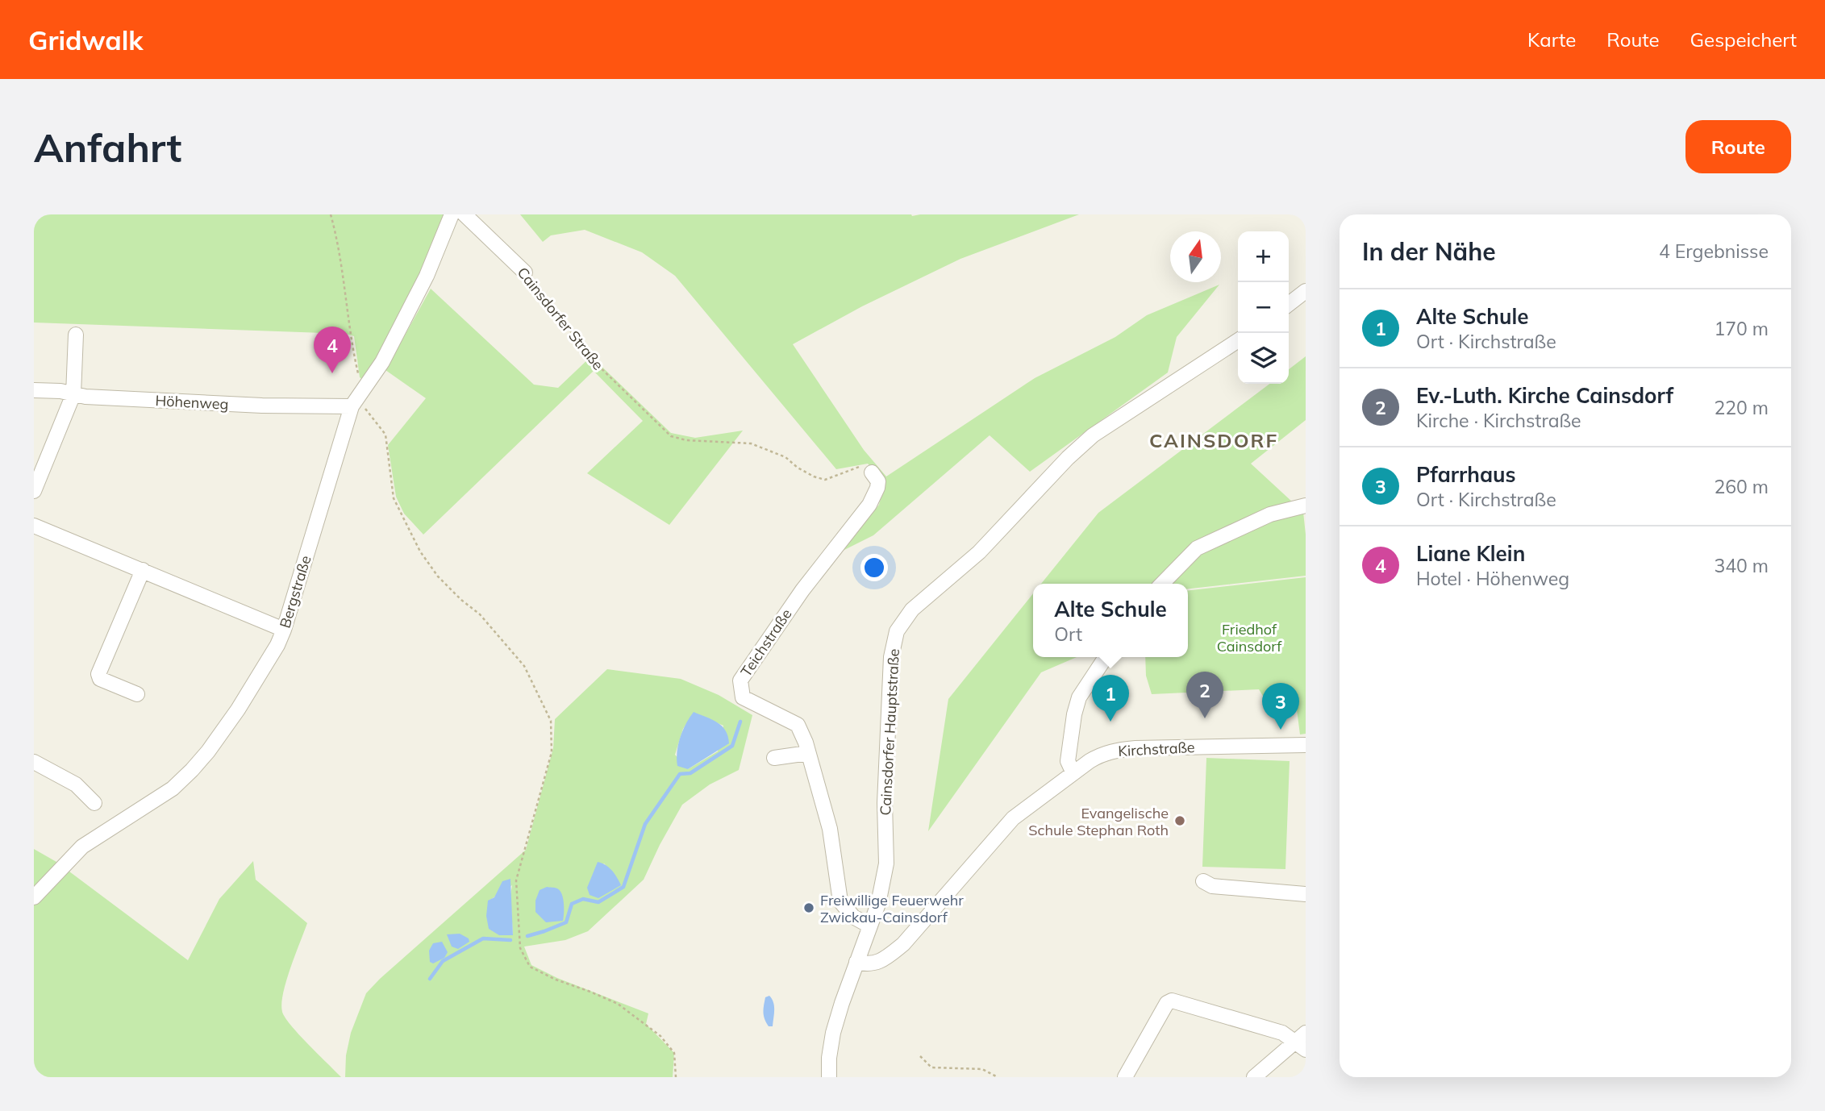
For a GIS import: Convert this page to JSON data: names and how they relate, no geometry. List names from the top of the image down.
{
  "streets": {
    "street": [
      "Cainsdorfer Straße",
      "Höhenweg",
      "Bergstraße",
      "Teichstraße",
      "Cainsdorfer Hauptstraße",
      "Kirchstraße"
    ]
  },
  "crossings": [
    ["Cainsdorfer Straße", "Teichstraße"],
    ["Höhenweg", "Bergstraße"],
    ["Teichstraße", "Cainsdorfer Hauptstraße"],
    ["Cainsdorfer Hauptstraße", "Kirchstraße"]
  ],
  "districts": ["CAINSDORF"],
  "parks": ["Friedhof Cainsdorf"],
  "places": ["Evangelische Schule Stephan Roth", "Freiwillige Feuerwehr Zwickau-Cainsdorf"],
  "north": "top",
  "page": {
    "header": "Gridwalk",
    "nav": ["Karte", "Route", "Gespeichert"],
    "buttons": "Route",
    "title": "Anfahrt",
    "heading": ["In der Nähe", "4 Ergebnisse"],
    "map_buttons": ["+", "−"],
    "list": [
      {
        "mark": "1",
        "name": "Alte Schule",
        "note": "Ort · Kirchstraße",
        "value": "170 m"
      },
      {
        "mark": "2",
        "name": "Ev.-Luth. Kirche Cainsdorf",
        "note": "Kirche · Kirchstraße",
        "value": "220 m"
      },
      {
        "mark": "3",
        "name": "Pfarrhaus",
        "note": "Ort · Kirchstraße",
        "value": "260 m"
      },
      {
        "mark": "4",
        "name": "Liane Klein",
        "note": "Hotel · Höhenweg",
        "value": "340 m"
      }
    ],
    "pins": [
      "4",
      "2",
      "1",
      "3"
    ],
    "popup": ["Alte Schule", "Ort"]
  }
}
